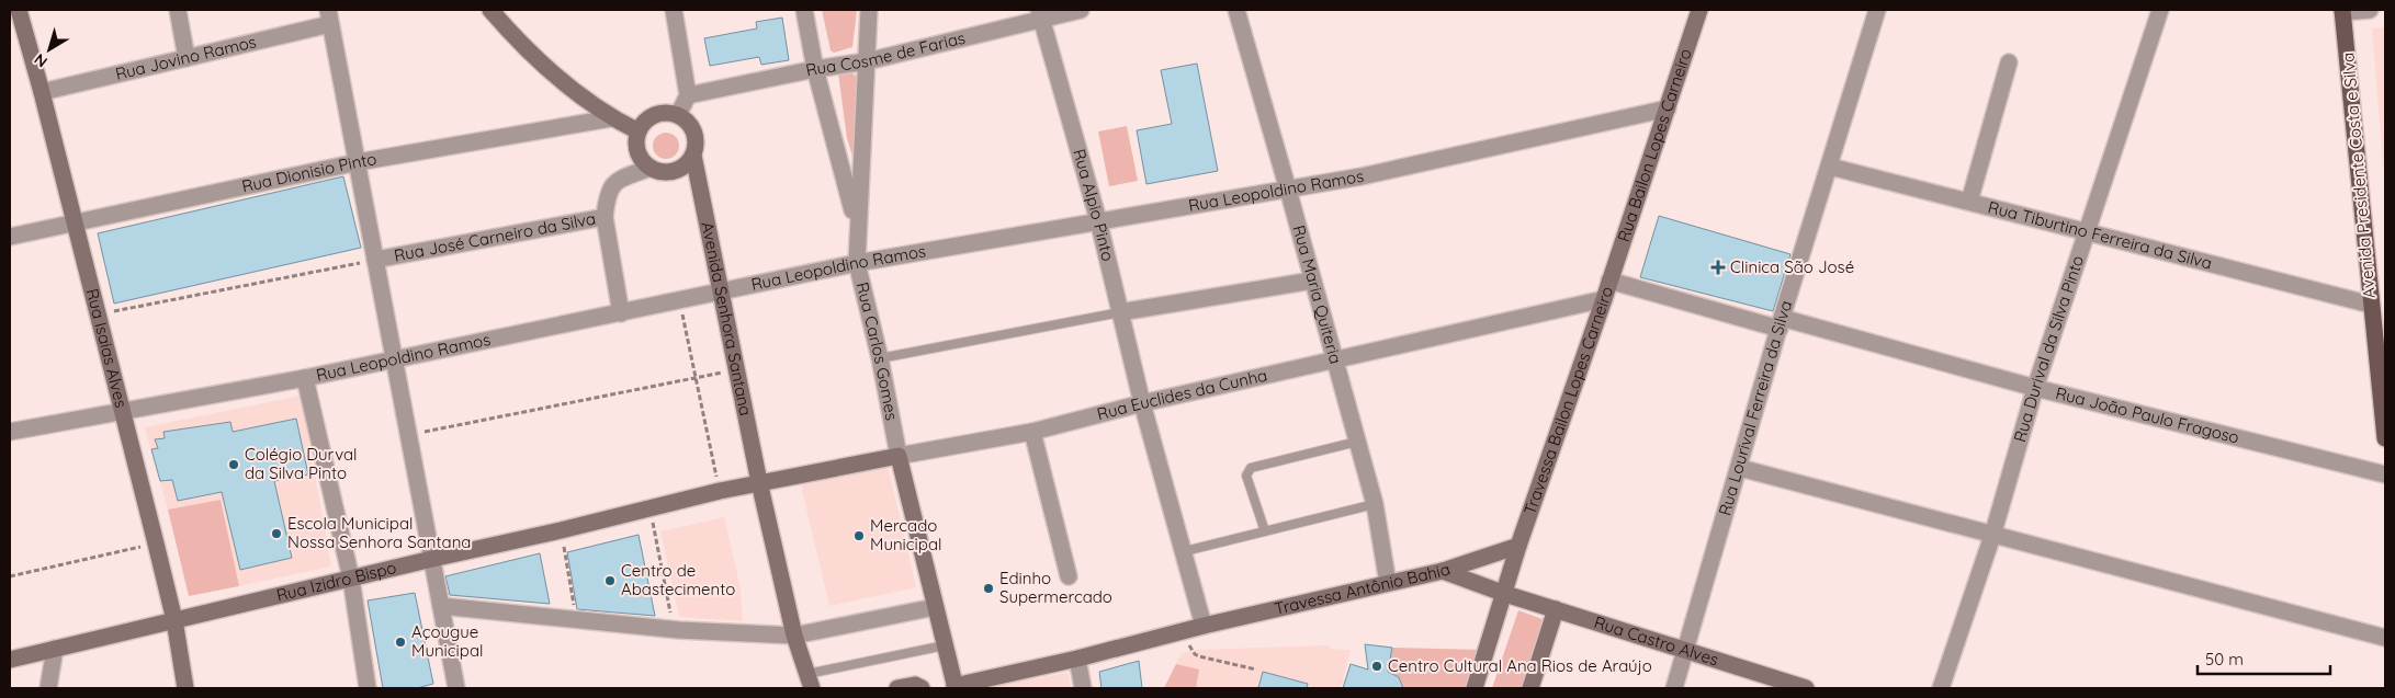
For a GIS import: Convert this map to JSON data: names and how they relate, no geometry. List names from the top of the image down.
{
  "streets": {
    "main road": ["Avenida Presidente Costa e Silva"],
    "street": [
      "Rua Cosme de Farias",
      "Rua Jovino Ramos",
      "Rua Bailon Lopes Carneiro",
      "Rua Dionisio Pinto",
      "Rua Leopoldino Ramos",
      "Rua Alpio Pinto",
      "Rua Tiburtino Ferreira da Silva",
      "Rua José Carneiro da Silva",
      "Rua Maria Quiteria",
      "Avenida Senhora Santana",
      "Rua Isaias Alves",
      "Rua Durival da Silva Pinto",
      "Rua Carlos Gomes",
      "Rua Euclides da Cunha",
      "Travessa Bailon Lopes Carneiro",
      "Rua Lourival Ferreira da Silva",
      "Rua João Paulo Fragoso",
      "Rua Izidro Bispo",
      "Travessa Antônio Bahia",
      "Rua Castro Alves"
    ]
  },
  "crossings": [
    ["Rua Cosme de Farias", "Rua Alpio Pinto"],
    ["Rua Cosme de Farias", "Rua Carlos Gomes"],
    ["Rua Jovino Ramos", "Rua Isaias Alves"],
    ["Rua Bailon Lopes Carneiro", "Rua Leopoldino Ramos"],
    ["Rua Bailon Lopes Carneiro", "Travessa Bailon Lopes Carneiro"],
    ["Rua Dionisio Pinto", "Rua Isaias Alves"],
    ["Avenida Presidente Costa e Silva", "Rua Tiburtino Ferreira da Silva"],
    ["Rua Leopoldino Ramos", "Rua Alpio Pinto"],
    ["Rua Leopoldino Ramos", "Rua Maria Quiteria"],
    ["Rua Leopoldino Ramos", "Avenida Senhora Santana"],
    ["Rua Leopoldino Ramos", "Rua Isaias Alves"],
    ["Rua Leopoldino Ramos", "Rua Carlos Gomes"],
    ["Rua Alpio Pinto", "Rua Euclides da Cunha"],
    ["Rua Tiburtino Ferreira da Silva", "Rua Durival da Silva Pinto"],
    ["Rua Tiburtino Ferreira da Silva", "Rua Lourival Ferreira da Silva"],
    ["Rua José Carneiro da Silva", "Avenida Senhora Santana"],
    ["Rua Maria Quiteria", "Rua Euclides da Cunha"],
    ["Rua Maria Quiteria", "Travessa Antônio Bahia"],
    ["Avenida Senhora Santana", "Rua Euclides da Cunha"],
    ["Avenida Senhora Santana", "Rua Izidro Bispo"],
    ["Rua Isaias Alves", "Rua Izidro Bispo"],
    ["Rua Durival da Silva Pinto", "Rua João Paulo Fragoso"],
    ["Rua Carlos Gomes", "Rua Euclides da Cunha"],
    ["Rua Carlos Gomes", "Travessa Antônio Bahia"],
    ["Rua Euclides da Cunha", "Travessa Bailon Lopes Carneiro"],
    ["Rua Euclides da Cunha", "Rua Izidro Bispo"],
    ["Travessa Bailon Lopes Carneiro", "Rua Lourival Ferreira da Silva"],
    ["Travessa Bailon Lopes Carneiro", "Rua João Paulo Fragoso"],
    ["Travessa Bailon Lopes Carneiro", "Travessa Antônio Bahia"],
    ["Travessa Bailon Lopes Carneiro", "Rua Castro Alves"],
    ["Rua Lourival Ferreira da Silva", "Rua João Paulo Fragoso"],
    ["Rua Lourival Ferreira da Silva", "Rua Castro Alves"],
    ["Travessa Antônio Bahia", "Rua Castro Alves"]
  ],
  "places": {
    "health": ["Clinica São José"],
    "other": [
      "Colégio Durval da Silva Pinto",
      "Escola Municipal Nossa Senhora Santana",
      "Mercado Municipal",
      "Centro de Abastecimento",
      "Edinho Supermercado",
      "Açougue Municipal",
      "Centro Cultural Ana Rios de Araújo"
    ]
  },
  "scale_bar": "50 m",
  "north": "bottom left"
}
